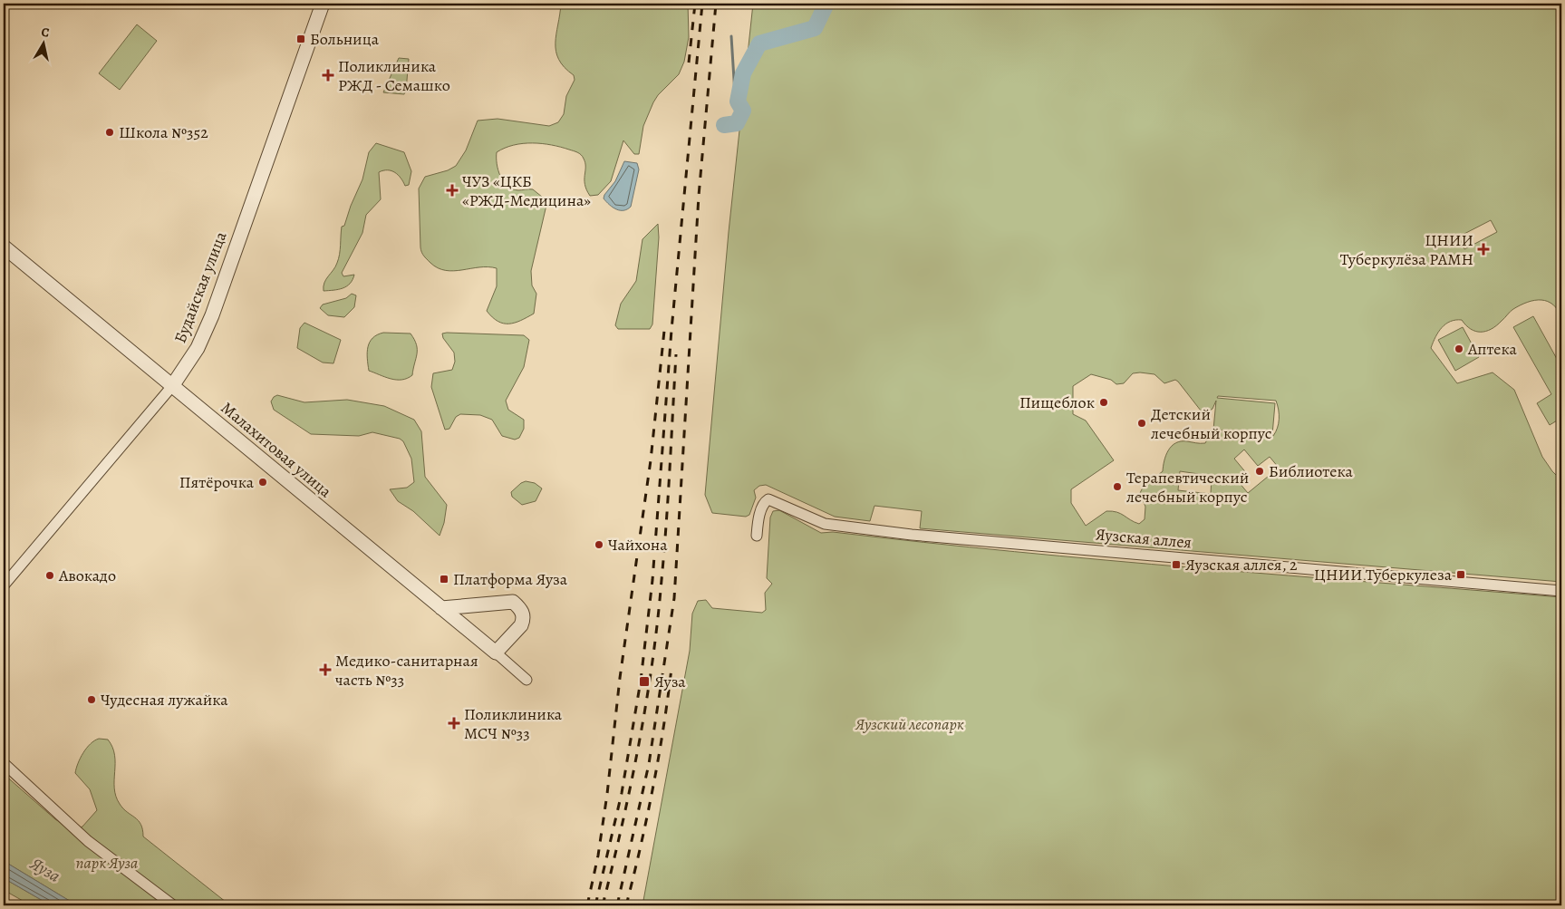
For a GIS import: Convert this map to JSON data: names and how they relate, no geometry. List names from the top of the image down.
{
  "streets": {
    "street": ["Будайская улица", "Малахитовая улица", "Яузская аллея"]
  },
  "crossings": [
    ["Будайская улица", "Малахитовая улица"]
  ],
  "water": ["Яуза"],
  "parks": ["Яузский лесопарк", "парк Яуза"],
  "places": {
    "transit": [
      "Больница",
      "Яузская аллея, 2",
      "ЦНИИ Туберкулеза",
      "Платформа Яуза",
      "Яуза"
    ],
    "health": [
      "Поликлиника РЖД - Семашко",
      "ЧУЗ «ЦКБ «РЖД-Медицина»",
      "ЦНИИ Туберкулёза РАМН",
      "Медико-санитарная часть №33",
      "Поликлиника МСЧ №33"
    ],
    "other": [
      "Школа №352",
      "Аптека",
      "Пищеблок",
      "Детский лечебный корпус",
      "Библиотека",
      "Пятёрочка",
      "Терапевтический лечебный корпус",
      "Чайхона",
      "Авокадо",
      "Чудесная лужайка"
    ]
  },
  "north": "top"
}
